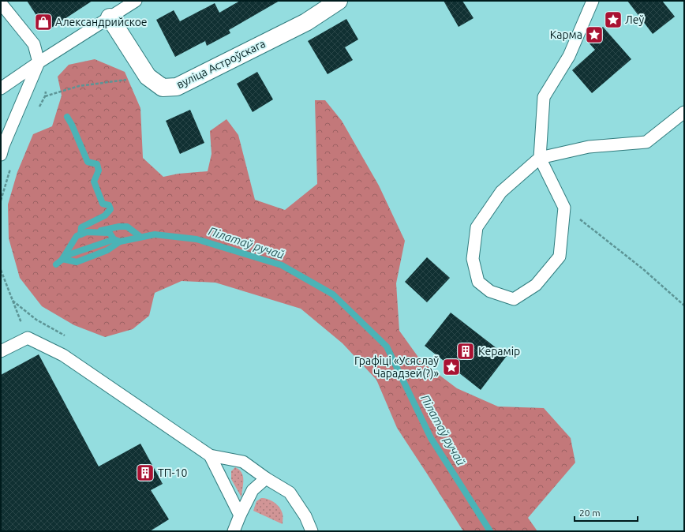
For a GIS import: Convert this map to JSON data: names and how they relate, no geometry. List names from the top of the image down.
{
  "streets": {
    "street": ["вуліца Астроўскага"]
  },
  "water": ["Пілатаў ручай"],
  "places": {
    "place": ["Леў", "Карма", "Графіці «Усяслаў Чарадзей(?)»"],
    "shop": ["Александрийское"],
    "building": ["Керамір", "ТП-10"]
  },
  "scale_bar": "20 m"
}
